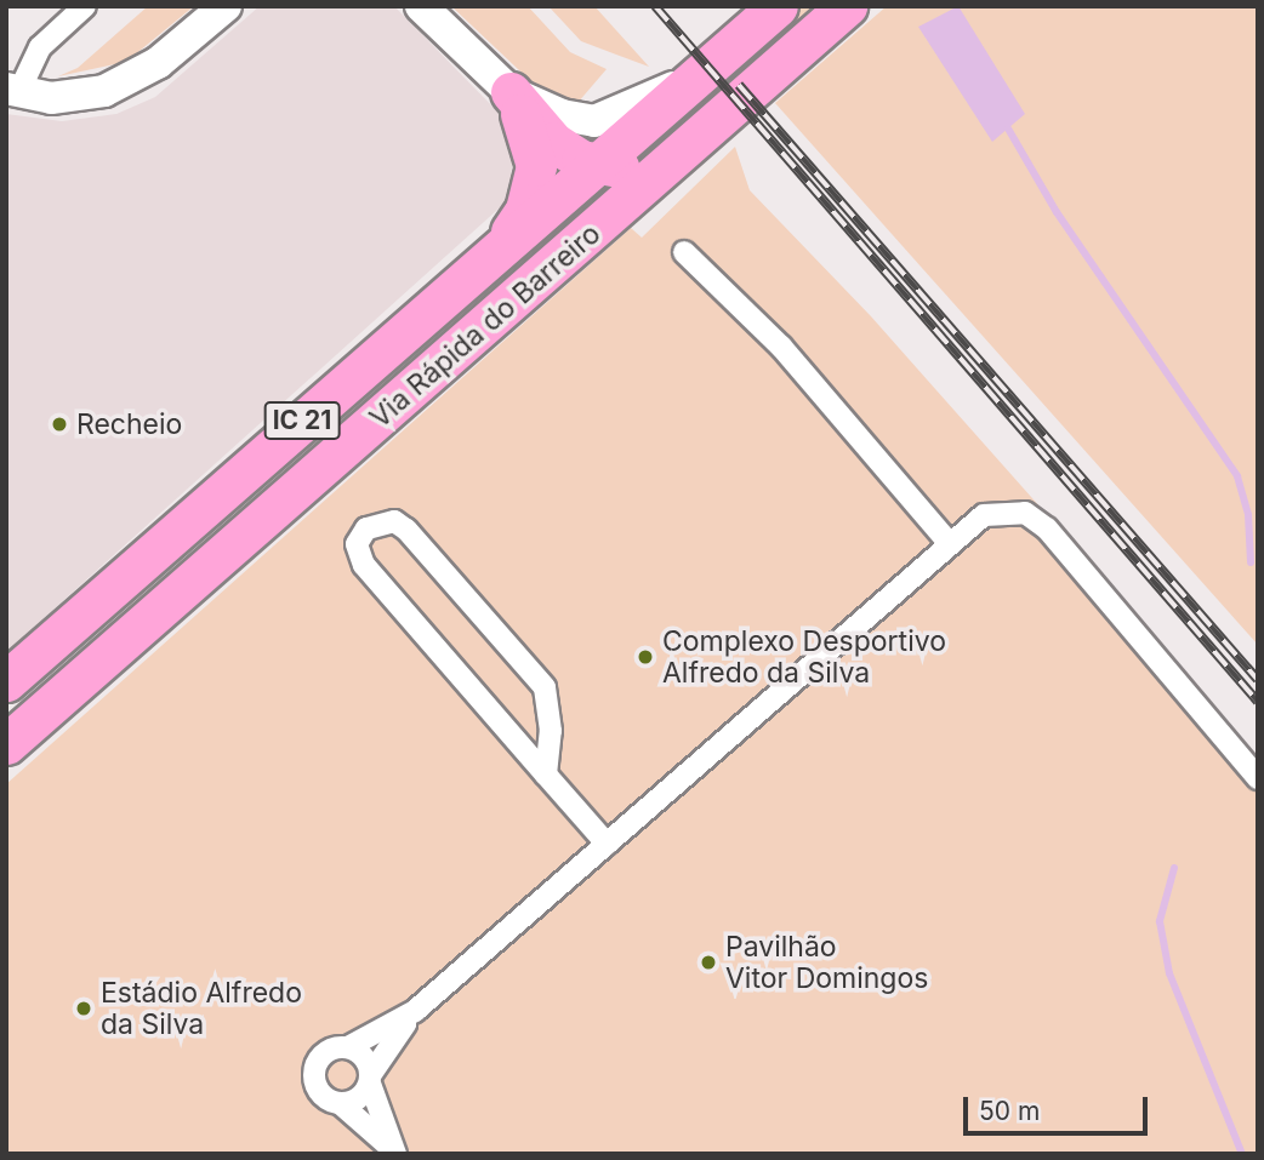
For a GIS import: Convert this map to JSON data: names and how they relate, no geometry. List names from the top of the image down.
{
  "streets": {
    "highway": ["Via Rápida do Barreiro", "IC 21"]
  },
  "places": [
    "Recheio",
    "Complexo Desportivo Alfredo da Silva",
    "Pavilhão Vitor Domingos",
    "Estádio Alfredo da Silva"
  ],
  "scale_bar": "50 m"
}
